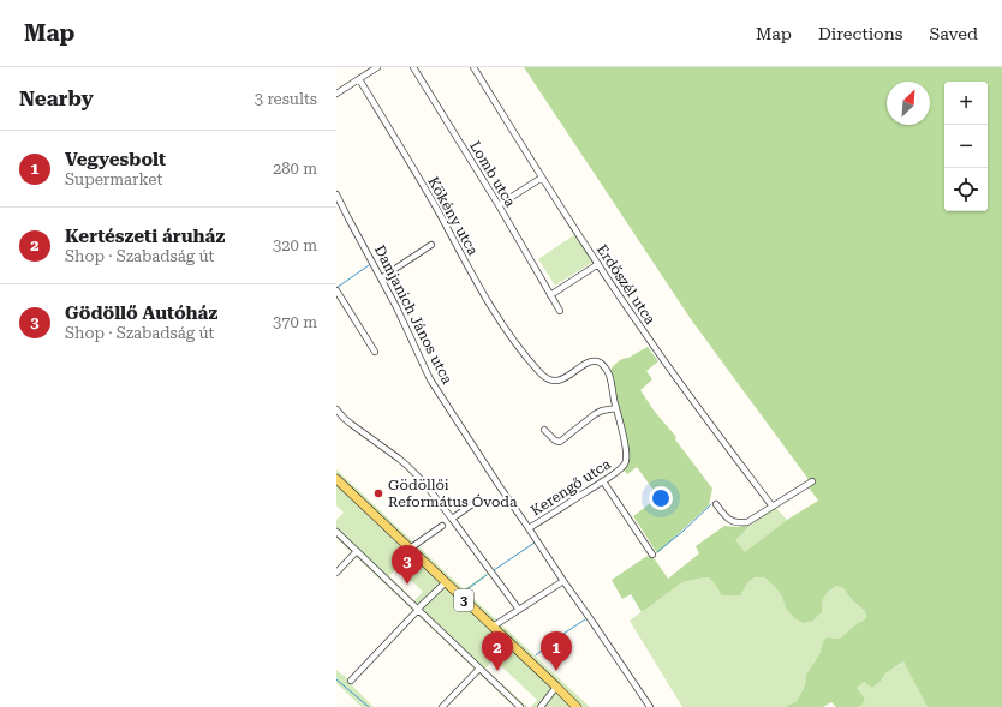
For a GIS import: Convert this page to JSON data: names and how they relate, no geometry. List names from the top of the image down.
{
  "streets": {
    "main road": ["3"],
    "street": [
      "Lomb utca",
      "Kökény utca",
      "Erdőszél utca",
      "Damjanich János utca",
      "Kerengő utca"
    ]
  },
  "crossings": [
    ["Kökény utca", "Kerengő utca"],
    ["Damjanich János utca", "Kerengő utca"]
  ],
  "places": ["Gödöllői Református Óvoda"],
  "north": "top right",
  "page": {
    "header": "Map",
    "nav": ["Map", "Directions", "Saved"],
    "heading": ["Nearby", "3 results"],
    "map_buttons": ["+", "−"],
    "list": [
      {
        "mark": "1",
        "name": "Vegyesbolt",
        "note": "Supermarket",
        "value": "280 m"
      },
      {
        "mark": "2",
        "name": "Kertészeti áruház",
        "note": "Shop · Szabadság út",
        "value": "320 m"
      },
      {
        "mark": "3",
        "name": "Gödöllő Autóház",
        "note": "Shop · Szabadság út",
        "value": "370 m"
      }
    ],
    "pins": ["3", "1", "2"]
  }
}
